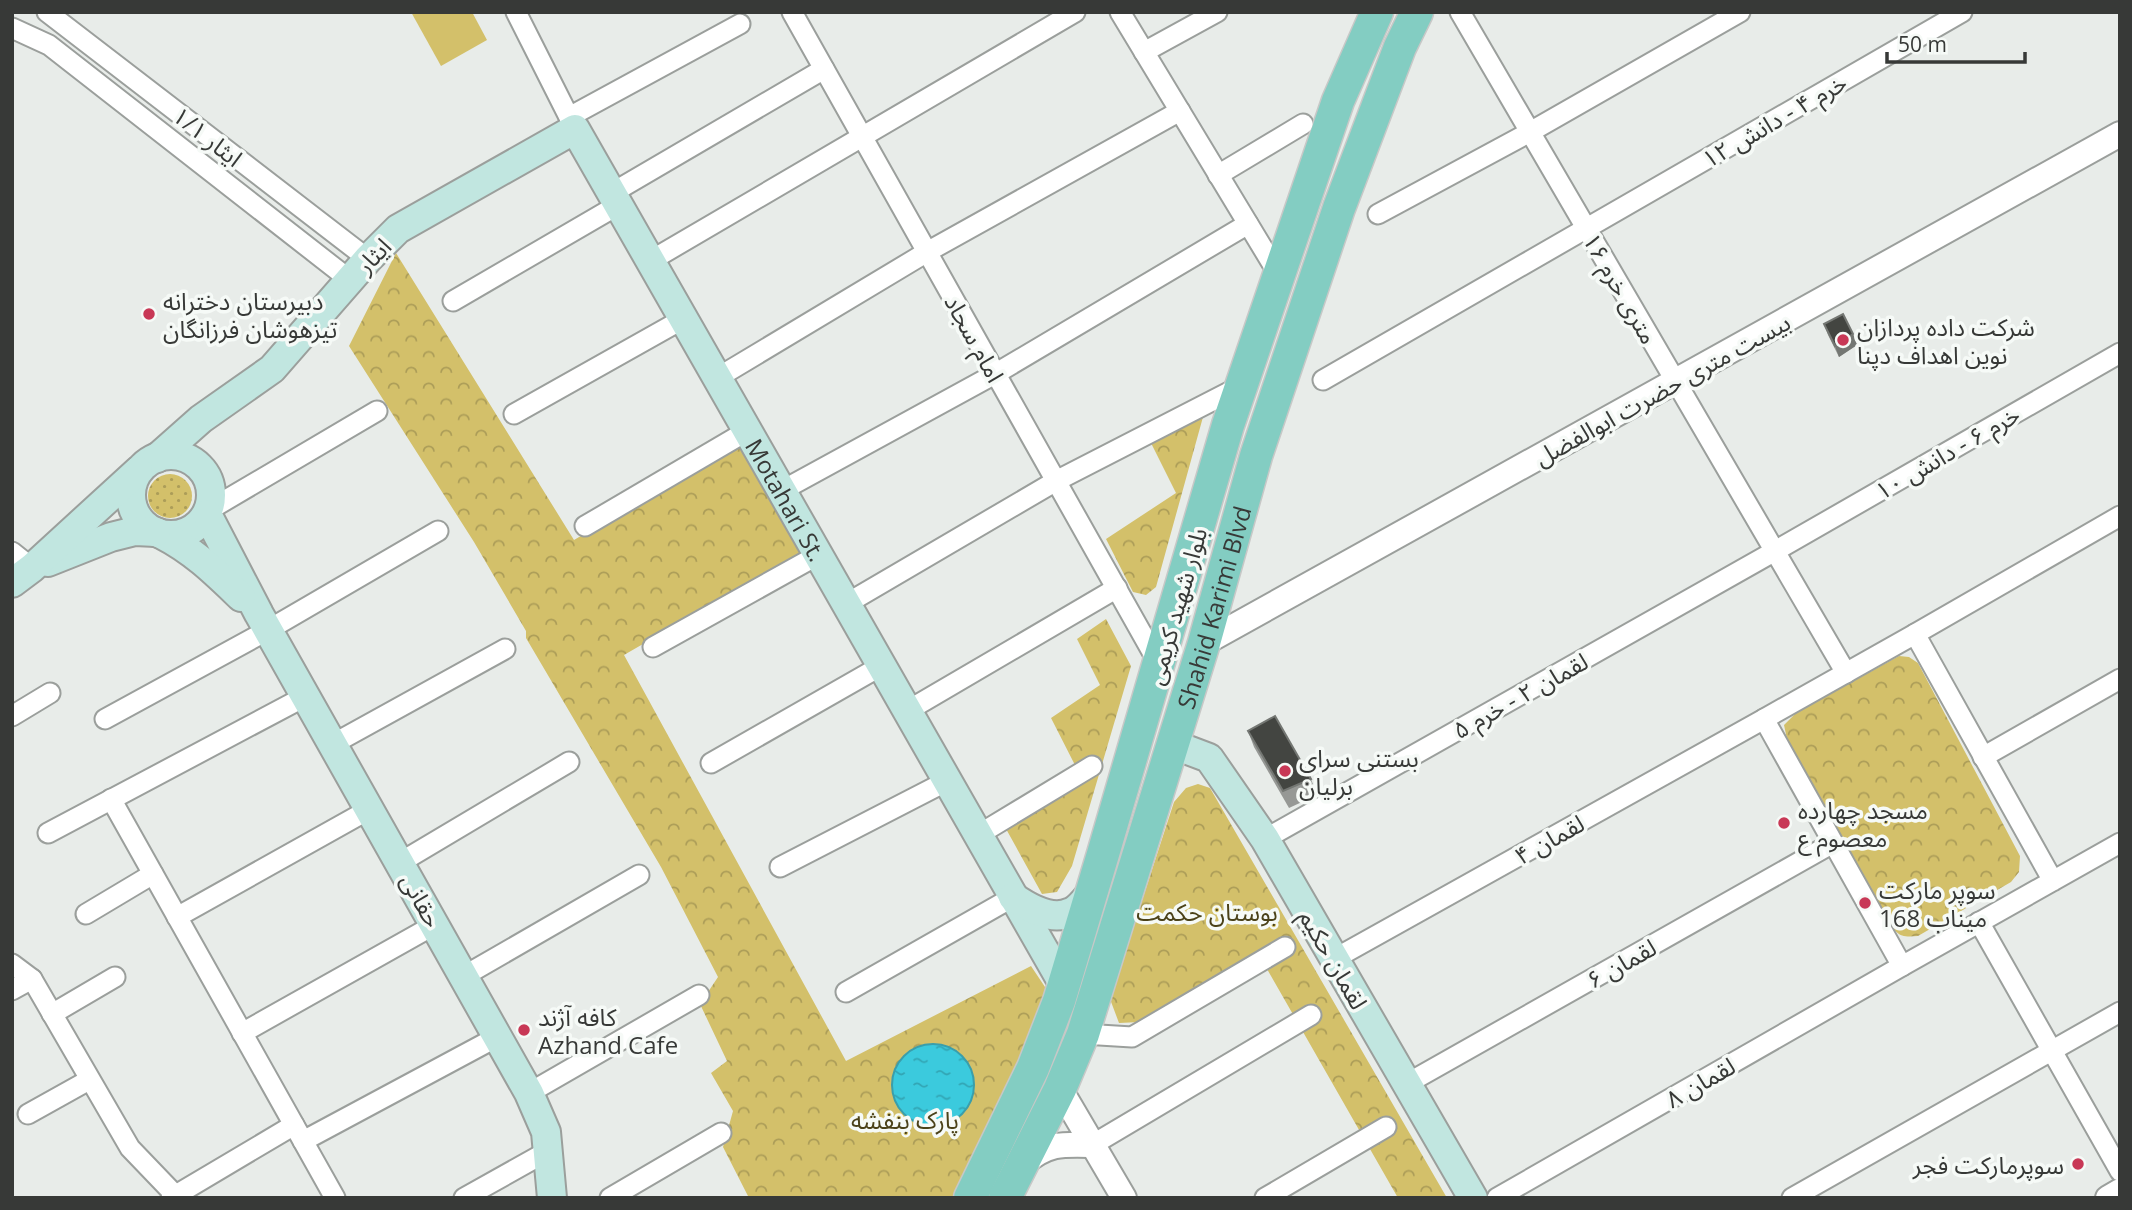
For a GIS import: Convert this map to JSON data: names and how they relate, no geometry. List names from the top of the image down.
{
  "streets": {
    "main road": [
      "ایثار",
      "Motahari St.",
      "بلوار شهید کریمی",
      "Shahid Karimi Blvd",
      "حقانی",
      "لقمان حکیم"
    ],
    "street": [
      "خرم ۴ - دانش ۱۲",
      "ایثار ۱/۱",
      "۱۶ متری خرم",
      "امام سجاد",
      "بیست متری حضرت ابوالفضل",
      "خرم ۶ - دانش ۱۰",
      "لقمان ۲ - خرم ۵",
      "لقمان ۴",
      "لقمان ۶",
      "لقمان ۸"
    ]
  },
  "crossings": [
    ["خرم ۴ - دانش ۱۲", "۱۶ متری خرم"],
    ["ایثار ۱/۱", "ایثار"],
    ["ایثار", "Motahari St."],
    ["۱۶ متری خرم", "بیست متری حضرت ابوالفضل"],
    ["۱۶ متری خرم", "خرم ۶ - دانش ۱۰"],
    ["۱۶ متری خرم", "لقمان ۲ - خرم ۵"],
    ["۱۶ متری خرم", "لقمان ۴"],
    ["امام سجاد", "بلوار شهید کریمی"],
    ["بیست متری حضرت ابوالفضل", "Shahid Karimi Blvd"],
    ["خرم ۶ - دانش ۱۰", "لقمان ۲ - خرم ۵"],
    ["Motahari St.", "بلوار شهید کریمی"],
    ["Shahid Karimi Blvd", "لقمان حکیم"],
    ["لقمان ۲ - خرم ۵", "لقمان حکیم"],
    ["لقمان ۴", "لقمان حکیم"],
    ["لقمان حکیم", "لقمان ۶"]
  ],
  "parks": ["بوستان حکمت", "پارک بنفشه"],
  "places": [
    "دبیرستان دخترانه تیزهوشان فرزانگان",
    "شرکت داده پردازان نوین اهداف دپنا",
    "بستنی سرای برلیان",
    "مسجد چهارده معصوم ع",
    "سوپر مارکت میناب 168",
    "کافه آژند Azhand Cafe",
    "سوپرمارکت فجر"
  ],
  "scale_bar": "50 m"
}
